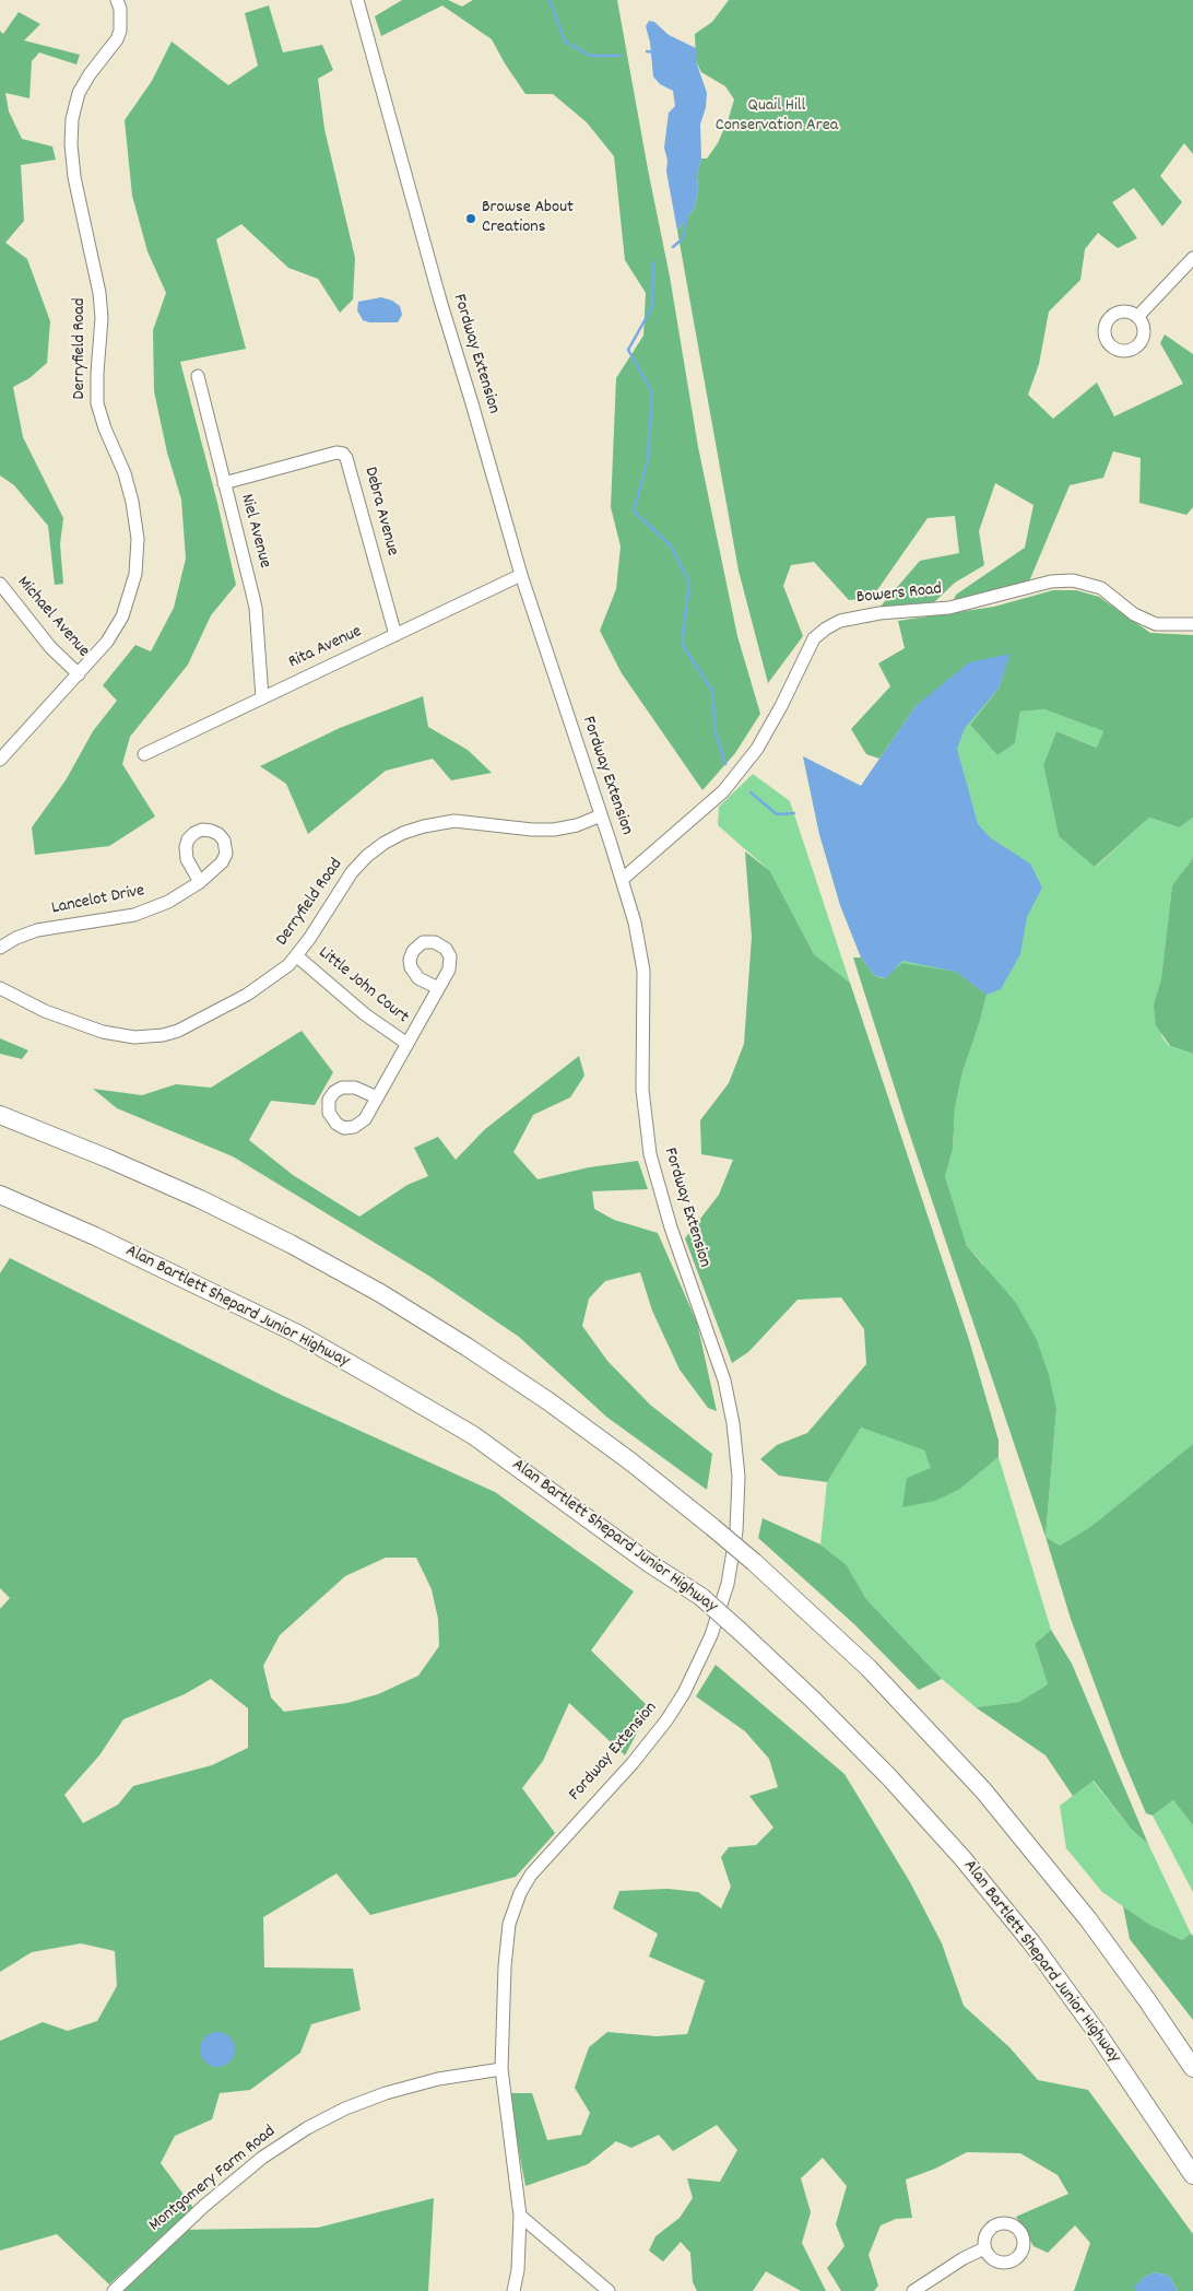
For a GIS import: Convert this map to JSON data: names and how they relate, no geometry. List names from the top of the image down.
{
  "streets": {
    "highway": ["Alan Bartlett Shepard Junior Highway"],
    "street": [
      "Derryfield Road",
      "Fordway Extension",
      "Debra Avenue",
      "Niel Avenue",
      "Bowers Road",
      "Michael Avenue",
      "Rita Avenue",
      "Lancelot Drive",
      "Little John Court",
      "Montgomery Farm Road"
    ]
  },
  "crossings": [
    ["Derryfield Road", "Fordway Extension"],
    ["Derryfield Road", "Michael Avenue"],
    ["Derryfield Road", "Little John Court"],
    ["Fordway Extension", "Bowers Road"],
    ["Fordway Extension", "Rita Avenue"],
    ["Fordway Extension", "Montgomery Farm Road"],
    ["Debra Avenue", "Niel Avenue"],
    ["Debra Avenue", "Rita Avenue"],
    ["Niel Avenue", "Rita Avenue"]
  ],
  "parks": ["Quail Hill Conservation Area"],
  "places": ["Browse About Creations"]
}
